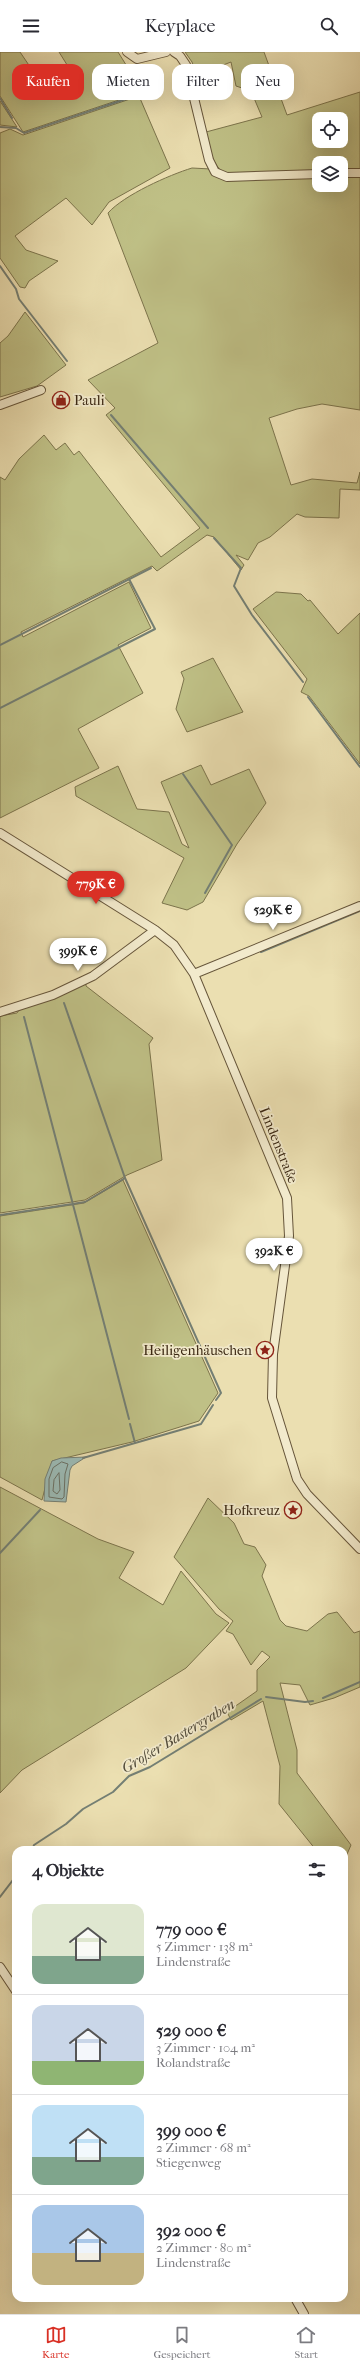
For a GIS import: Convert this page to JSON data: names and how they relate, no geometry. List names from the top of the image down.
{
  "streets": {
    "street": ["Lindenstraße"]
  },
  "water": ["Großer Bastergraben"],
  "places": {
    "shop": ["Pauli"],
    "place": ["Heiligenhäuschen", "Hofkreuz"]
  },
  "page": {
    "header": "Keyplace",
    "chip": [
      "Kaufen",
      "Mieten",
      "Filter",
      "Neu"
    ],
    "price": [
      "779K €",
      "529K €",
      "399K €",
      "392K €"
    ],
    "heading": "4 Objekte",
    "list": [
      {
        "name": "779 000 €",
        "note": "5 Zimmer · 138 m² · Lindenstraße"
      },
      {
        "name": "529 000 €",
        "note": "3 Zimmer · 104 m² · Rolandstraße"
      },
      {
        "name": "399 000 €",
        "note": "2 Zimmer · 68 m² · Stiegenweg"
      },
      {
        "name": "392 000 €",
        "note": "2 Zimmer · 80 m² · Lindenstraße"
      }
    ],
    "tabs": ["Karte", "Gespeichert", "Start"]
  }
}
